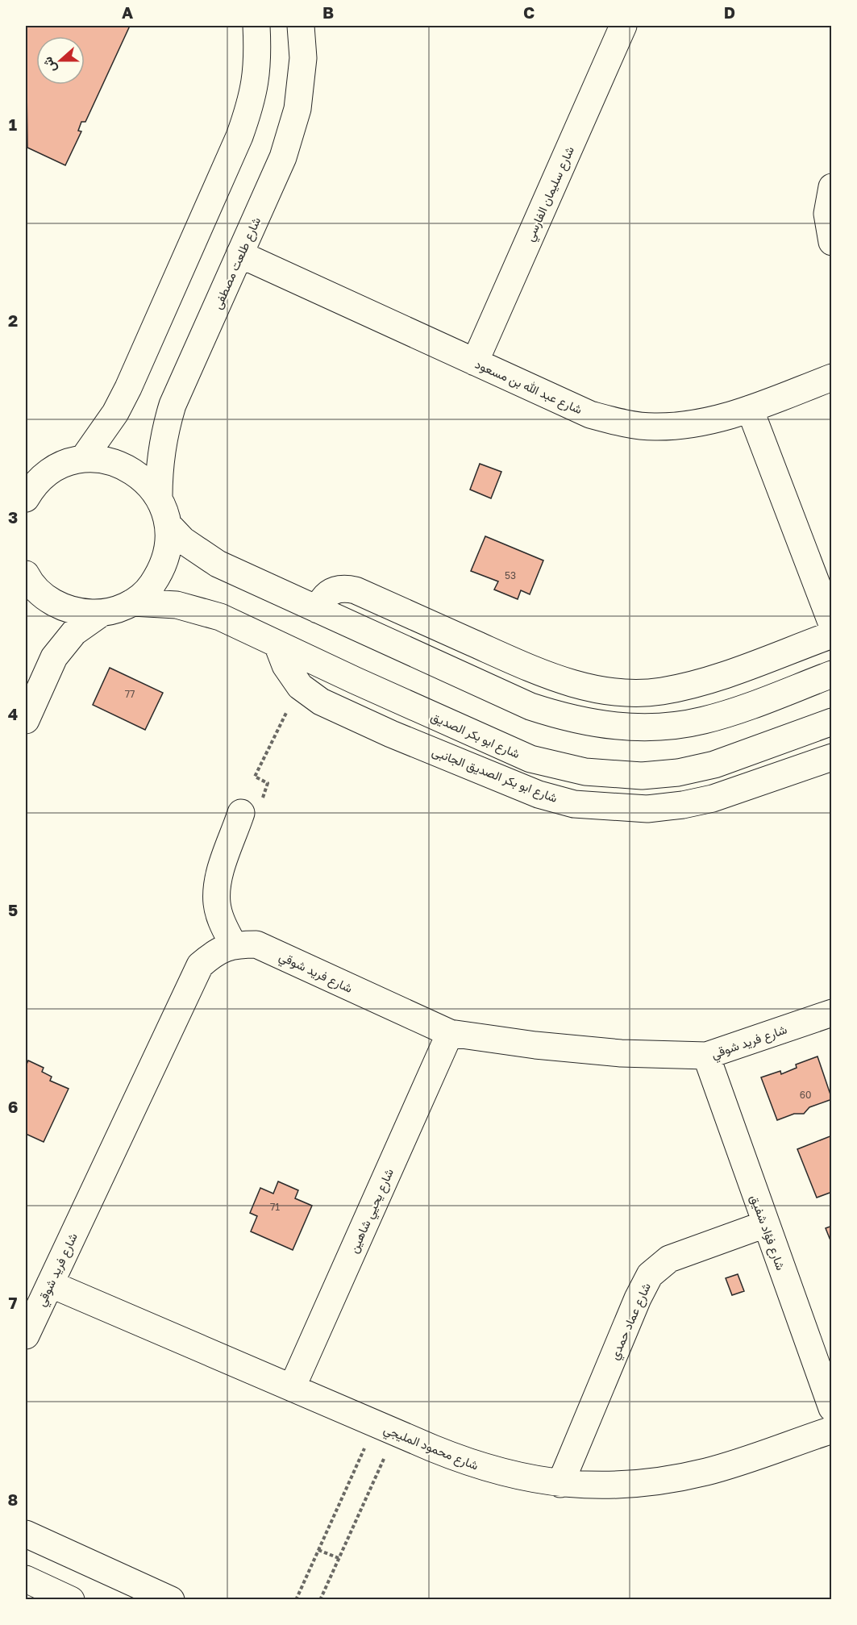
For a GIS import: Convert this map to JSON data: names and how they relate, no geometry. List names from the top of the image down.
{
  "streets": {
    "street": [
      "شارع سليمان الفارسي",
      "شارع طلعت مصطفى",
      "شارع عبد الله بن مسعود",
      "شارع ابو بكر الصديق",
      "شارع ابو بكر الصديق الجانبى",
      "شارع فريد شوقي",
      "شارع يحيي شاهين",
      "شارع فؤاد شفيق",
      "شارع عماد حمدي",
      "شارع محمود المليجي"
    ]
  },
  "crossings": [
    ["شارع سليمان الفارسي", "شارع عبد الله بن مسعود"],
    ["شارع طلعت مصطفى", "شارع عبد الله بن مسعود"],
    ["شارع ابو بكر الصديق", "شارع ابو بكر الصديق الجانبى"],
    ["شارع فريد شوقي", "شارع يحيي شاهين"],
    ["شارع فريد شوقي", "شارع فؤاد شفيق"],
    ["شارع فريد شوقي", "شارع محمود المليجي"],
    ["شارع يحيي شاهين", "شارع محمود المليجي"],
    ["شارع فؤاد شفيق", "شارع عماد حمدي"],
    ["شارع عماد حمدي", "شارع محمود المليجي"]
  ],
  "house_numbers": [
    "53",
    "77",
    "60",
    "71"
  ],
  "north": "left",
  "grid": {
    "columns": [
      "A",
      "B",
      "C",
      "D"
    ],
    "rows": [
      "1",
      "2",
      "3",
      "4",
      "5",
      "6",
      "7",
      "8"
    ]
  }
}
